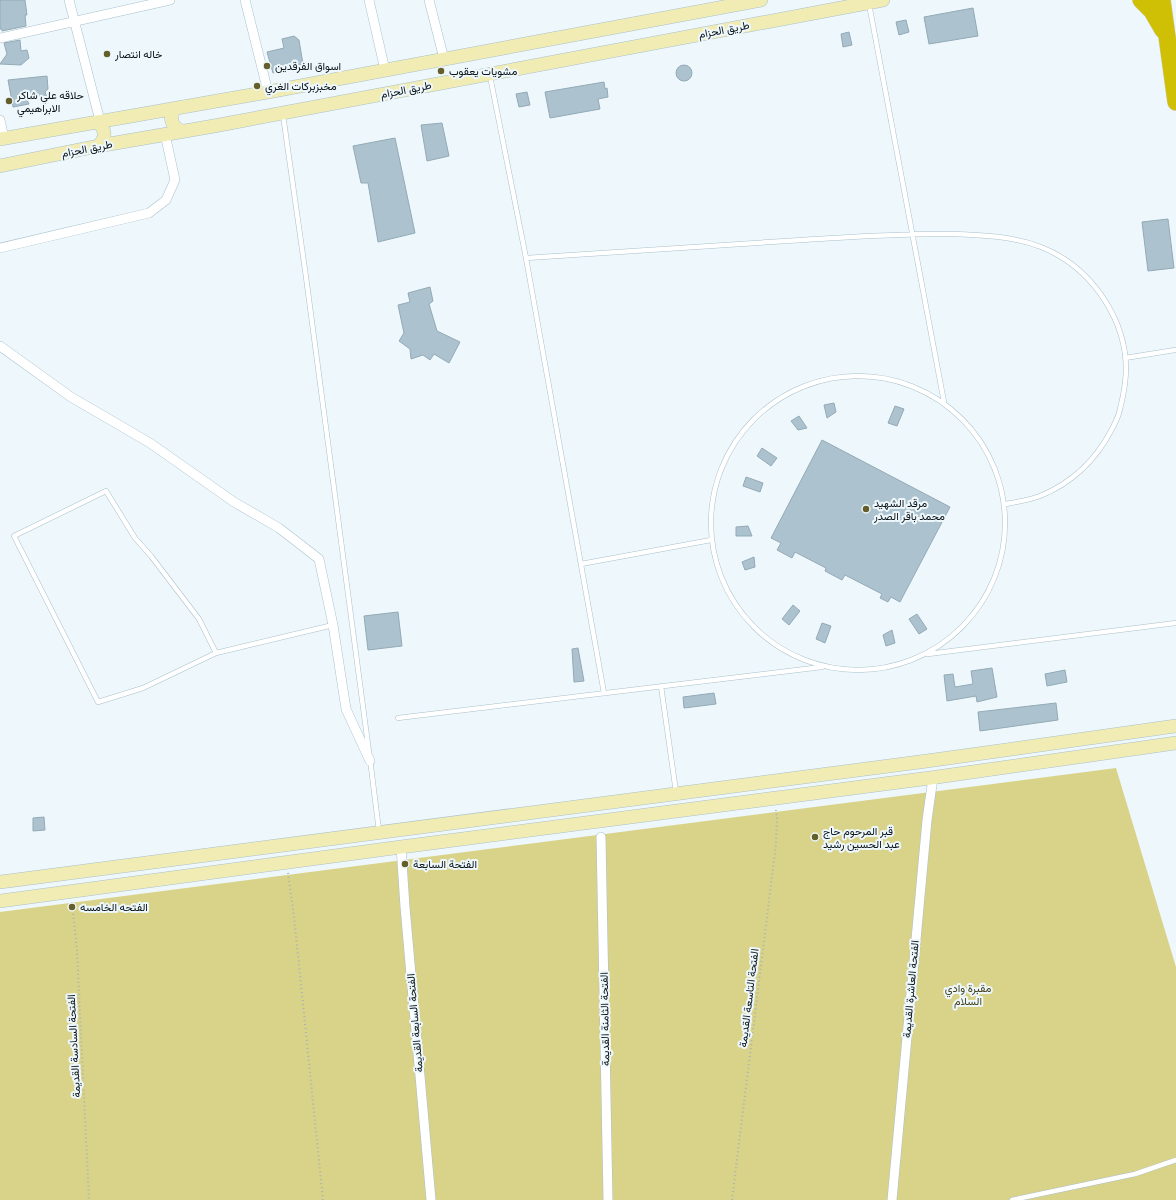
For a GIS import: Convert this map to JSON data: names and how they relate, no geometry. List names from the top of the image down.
{
  "streets": {
    "street": [
      "طريق الحزام",
      "الفتحة العاشرة القديمة",
      "الفتحة الثامنة القديمة",
      "الفتحة السابعة القديمة"
    ],
    "path": ["الفتحة التاسعة القديمة", "الفتحة السادسة القديمة"]
  },
  "parks": ["مقبرة وادي السلام"],
  "places": [
    "خاله انتصار",
    "اسواق الفرقدين",
    "مشويات يعقوب",
    "مخبزبركات الغري",
    "حلاقه علي شاكر الابراهيمي",
    "مرقد الشهيد محمد باقر الصدر",
    "قبر المرحوم حاج عبد الحسين رشيد",
    "الفتحة السابعة",
    "الفتحه الخامسه"
  ]
}
